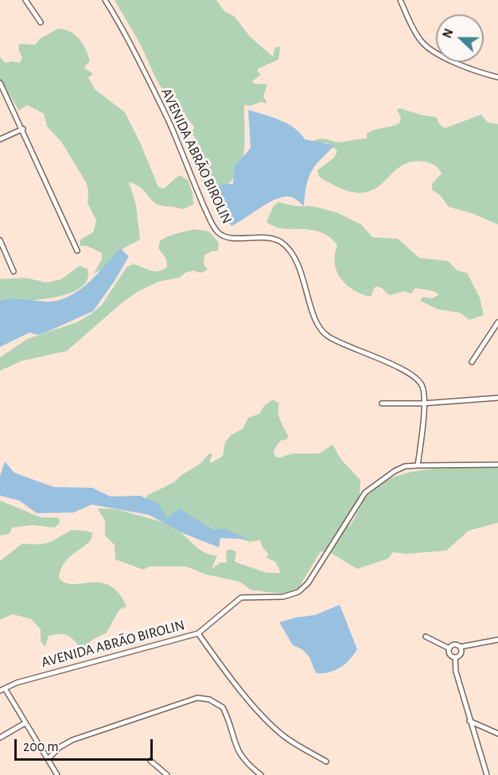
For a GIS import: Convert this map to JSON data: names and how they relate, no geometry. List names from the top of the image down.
{
  "streets": {
    "street": ["AVENIDA ABRÃO BIROLIN"]
  },
  "scale_bar": "200 m",
  "north": "left"
}
